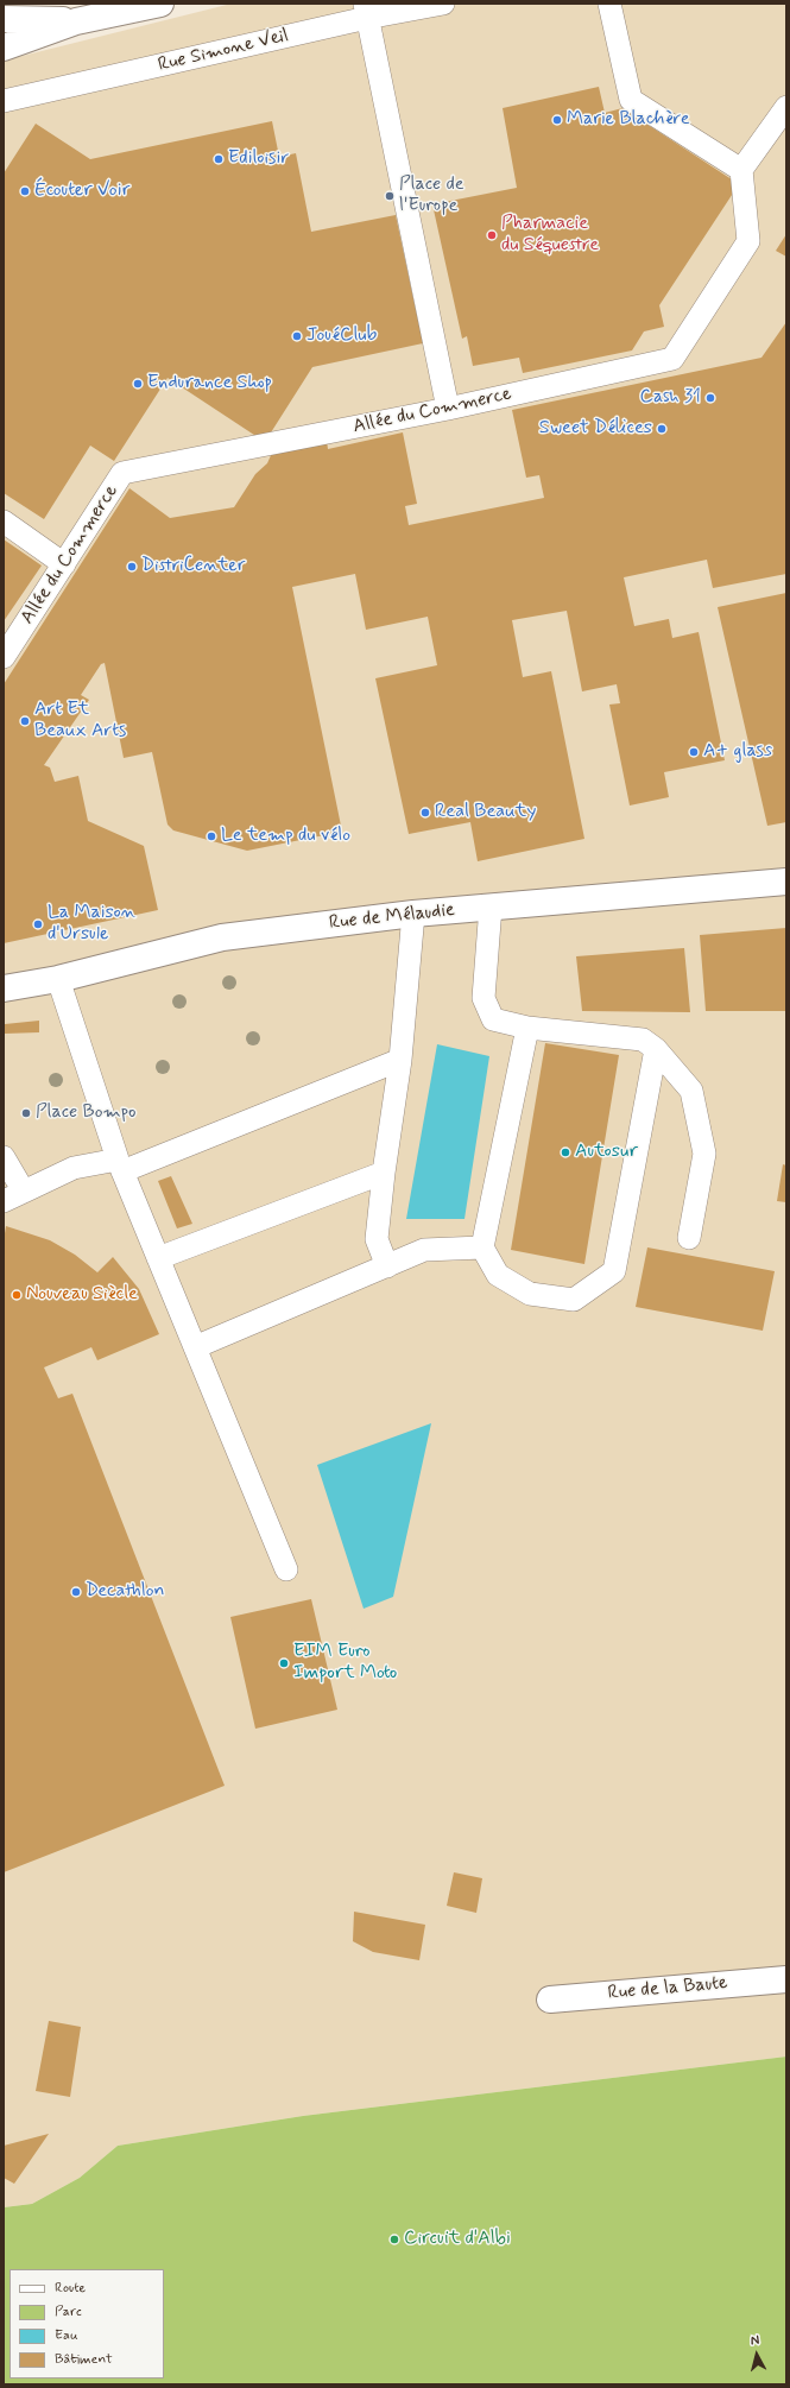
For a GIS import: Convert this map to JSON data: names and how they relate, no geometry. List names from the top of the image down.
{
  "streets": {
    "street": ["Rue de Mélaudie", "Rue de la Baute"],
    "lane": ["Rue Simone Veil", "Allée du Commerce"]
  },
  "places": [
    "Marie Blachère",
    "Ediloisir",
    "Écouter Voir",
    "Place de l'Europe",
    "Pharmacie du Séquestre",
    "JouéClub",
    "Endurance Shop",
    "Cash 31",
    "Sweet Délices",
    "DistriCenter",
    "Art Et Beaux Arts",
    "A+ glass",
    "Real Beauty",
    "Le temp du vélo",
    "La Maison d'Ursule",
    "Place Bompo",
    "Autosur",
    "Nouveau Siècle",
    "Decathlon",
    "EIM Euro Import Moto",
    "Circuit d'Albi"
  ],
  "legend": [
    "Route",
    "Parc",
    "Eau",
    "Bâtiment"
  ],
  "north": "top"
}
